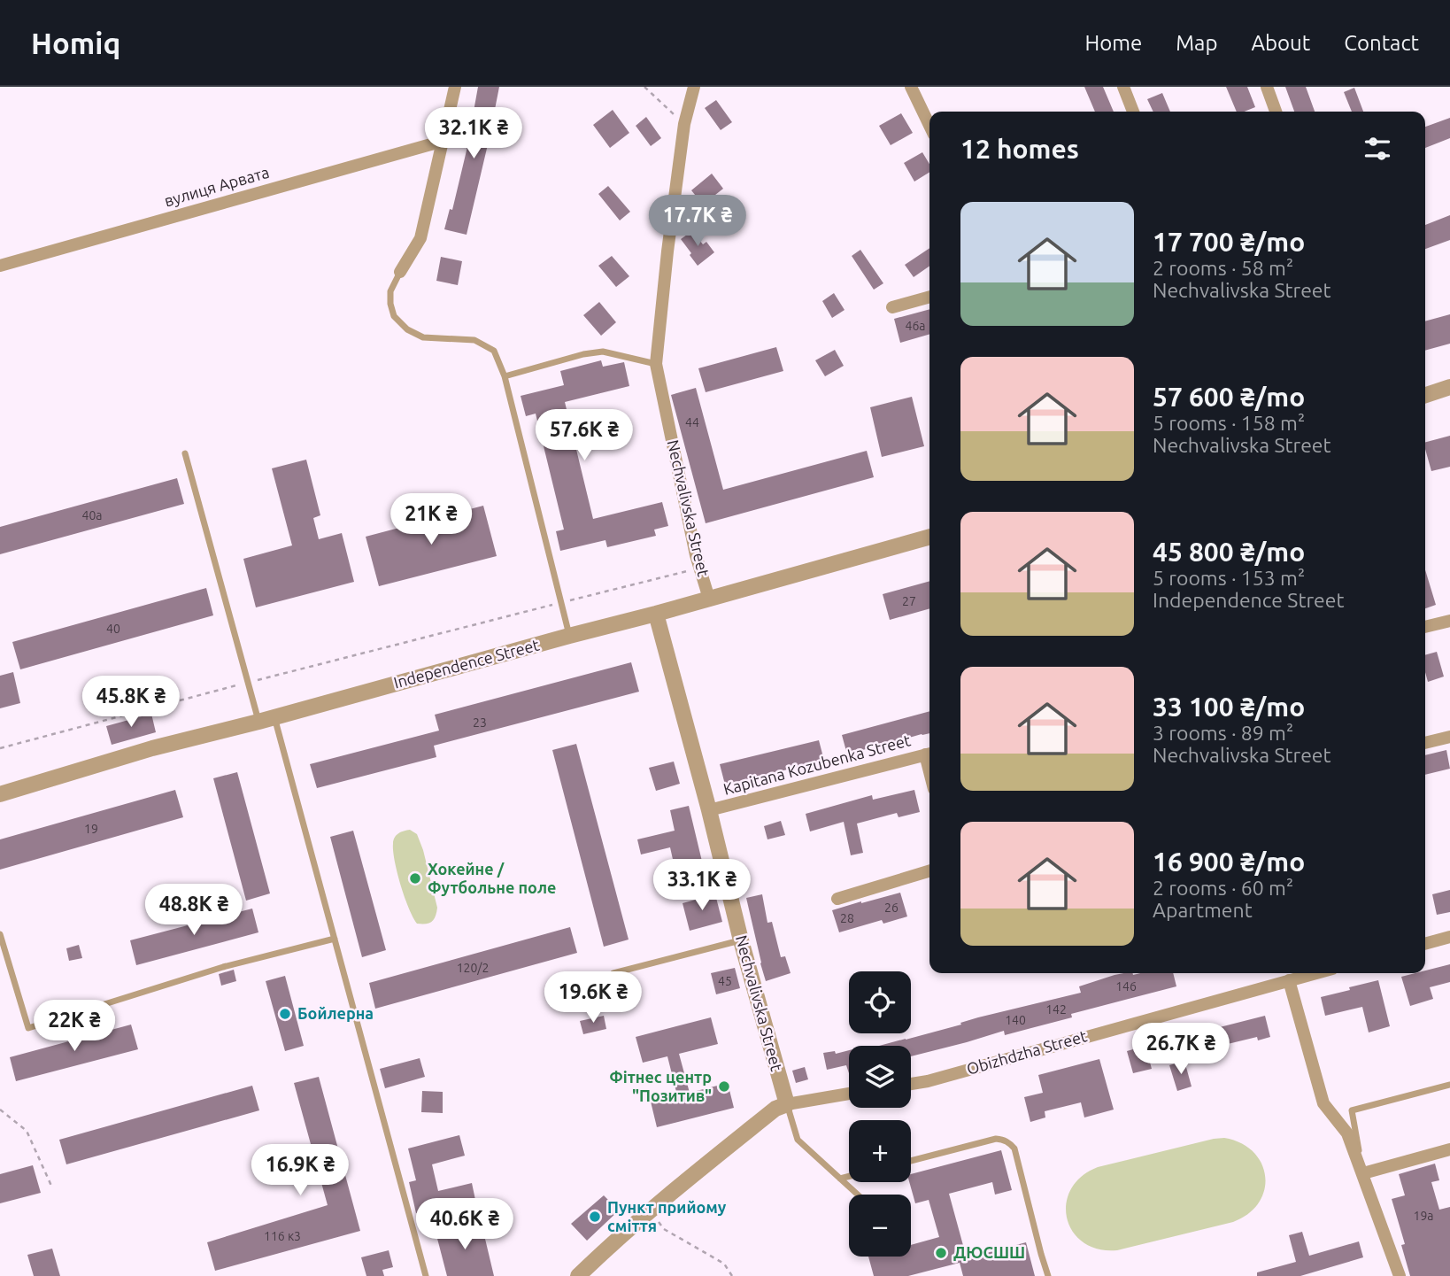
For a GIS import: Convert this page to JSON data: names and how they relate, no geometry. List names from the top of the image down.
{
  "streets": {
    "street": [
      "вулиця Арвата",
      "Nechvalivska Street",
      "Independence Street",
      "Kapitana Kozubenka Street",
      "Obizhdzha Street"
    ]
  },
  "crossings": [
    ["Nechvalivska Street", "Independence Street"],
    ["Nechvalivska Street", "Kapitana Kozubenka Street"]
  ],
  "places": [
    "Хокейне / Футбольне поле",
    "Бойлерна",
    "Фітнес центр \"Позитив\"",
    "Пункт прийому сміття",
    "ДЮСШШ"
  ],
  "house_numbers": [
    "46а",
    "44",
    "40а",
    "27",
    "40",
    "23",
    "19",
    "26",
    "28",
    "120/2",
    "45",
    "146",
    "142",
    "140",
    "19а",
    "116 к3"
  ],
  "page": {
    "header": "Homiq",
    "nav": [
      "Home",
      "Map",
      "About",
      "Contact"
    ],
    "price": [
      "32.1K ₴",
      "17.7K ₴",
      "57.6K ₴",
      "21K ₴",
      "45.8K ₴",
      "33.1K ₴",
      "48.8K ₴",
      "19.6K ₴",
      "22K ₴",
      "26.7K ₴",
      "16.9K ₴",
      "40.6K ₴"
    ],
    "heading": "12 homes",
    "list": [
      {
        "name": "17 700 ₴/mo",
        "note": "2 rooms · 58 m² · Nechvalivska Street"
      },
      {
        "name": "57 600 ₴/mo",
        "note": "5 rooms · 158 m² · Nechvalivska Street"
      },
      {
        "name": "45 800 ₴/mo",
        "note": "5 rooms · 153 m² · Independence Street"
      },
      {
        "name": "33 100 ₴/mo",
        "note": "3 rooms · 89 m² · Nechvalivska Street"
      },
      {
        "name": "16 900 ₴/mo",
        "note": "2 rooms · 60 m² · Apartment"
      }
    ],
    "map_buttons": ["+", "−"]
  }
}
